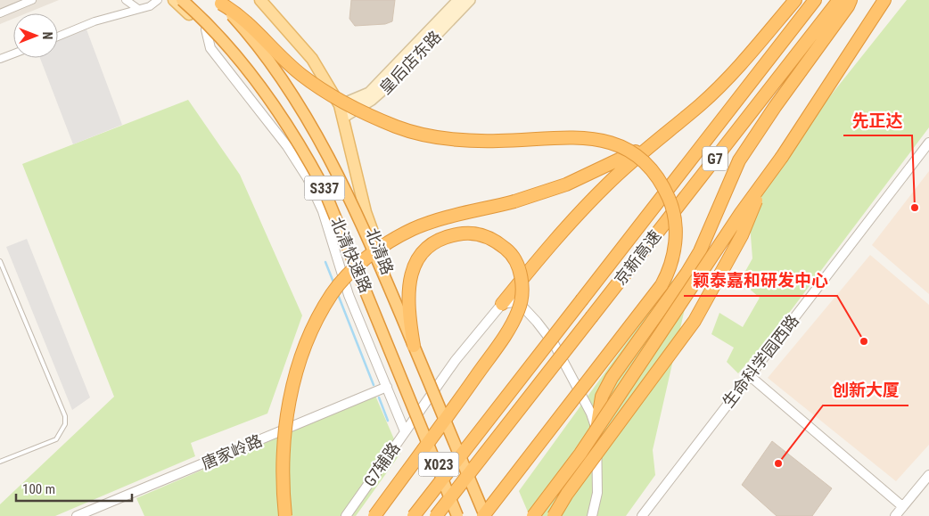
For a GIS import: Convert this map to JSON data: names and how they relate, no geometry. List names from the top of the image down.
{
  "streets": {
    "highway": ["G7", "北清快速路", "京新高速"],
    "main road": [
      "皇后店东路",
      "S337",
      "北清路",
      "X023"
    ],
    "street": ["生命科学园西路", "唐家岭路", "G7辅路"]
  },
  "crossings": [
    ["皇后店东路", "北清路"],
    ["北清路", "北清快速路"],
    ["北清路", "唐家岭路"],
    ["北清路", "G7辅路"]
  ],
  "places": ["先正达", "颖泰嘉和研发中心", "创新大厦"],
  "scale_bar": "100 m",
  "north": "right"
}
